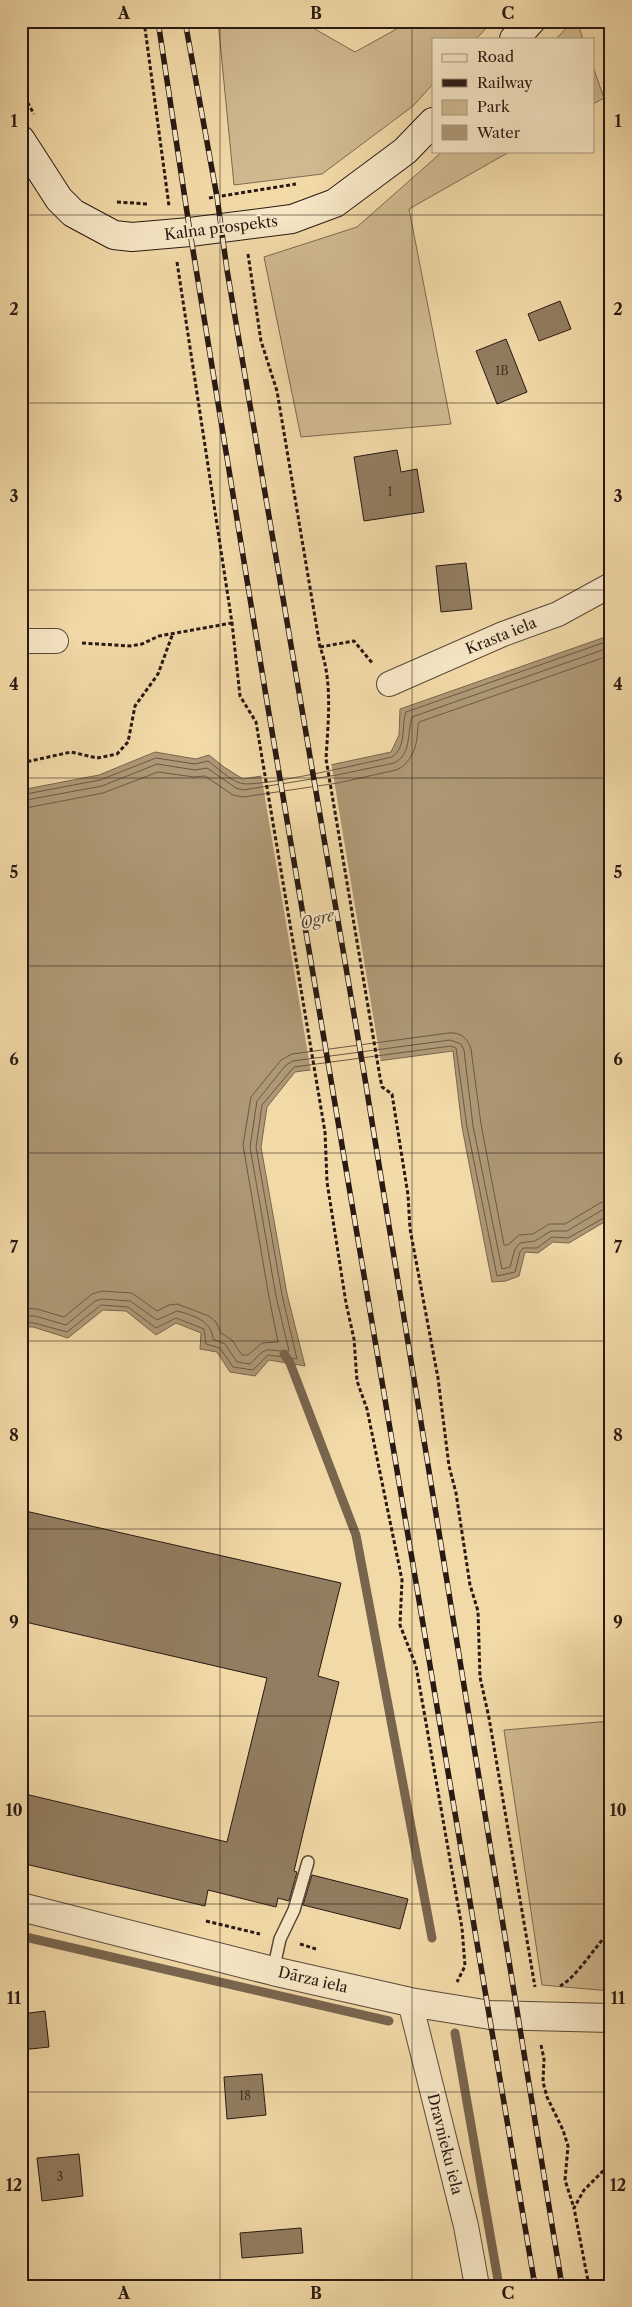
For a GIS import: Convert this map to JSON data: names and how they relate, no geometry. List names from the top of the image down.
{
  "streets": {
    "street": [
      "Kalna prospekts",
      "Krasta iela",
      "Dārza iela",
      "Dravnieku iela"
    ]
  },
  "crossings": [
    ["Dārza iela", "Dravnieku iela"]
  ],
  "water": ["Ogre"],
  "house_numbers": [
    "1B",
    "1",
    "18",
    "3"
  ],
  "legend": [
    "Road",
    "Railway",
    "Park",
    "Water"
  ],
  "grid": {
    "columns": ["A", "B", "C"],
    "rows": [
      "1",
      "2",
      "3",
      "4",
      "5",
      "6",
      "7",
      "8",
      "9",
      "10",
      "11",
      "12"
    ]
  }
}
